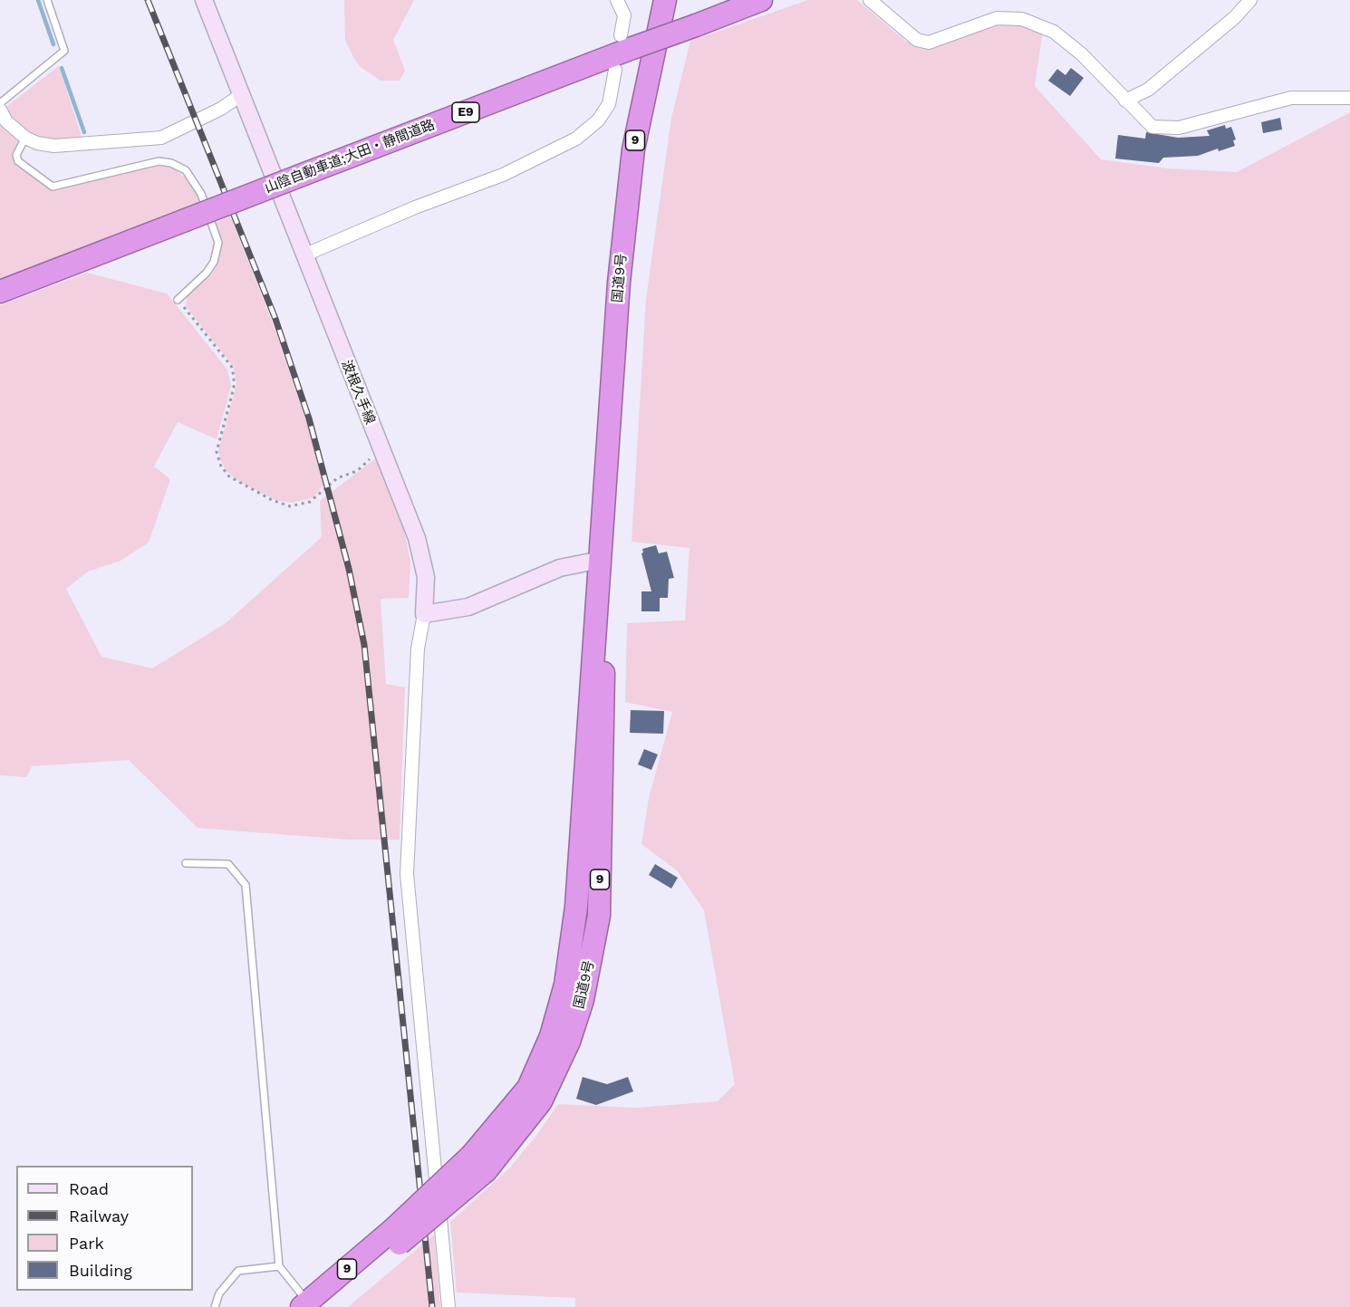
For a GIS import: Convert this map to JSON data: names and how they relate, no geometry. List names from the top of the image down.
{
  "streets": {
    "highway": [
      "E9",
      "9",
      "山陰自動車道;大田・静間道路",
      "国道9号"
    ],
    "main road": ["波根久手線"]
  },
  "legend": [
    "Road",
    "Railway",
    "Park",
    "Building"
  ]
}
